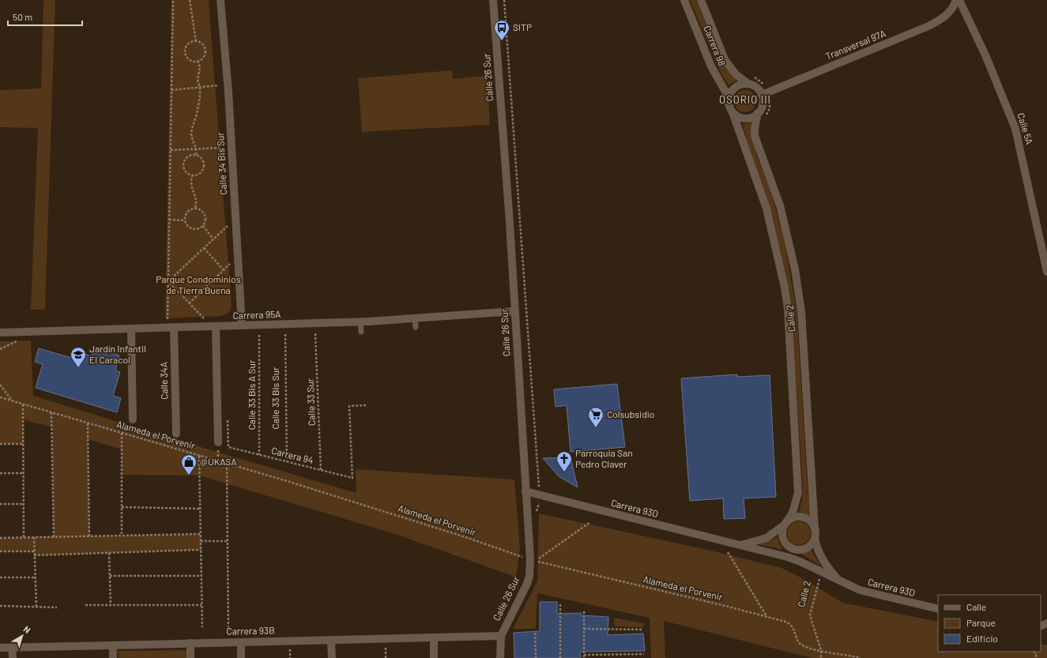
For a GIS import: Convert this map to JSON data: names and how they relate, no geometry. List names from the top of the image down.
{
  "streets": {
    "street": [
      "Transversal 97A",
      "Carrera 98",
      "Calle 26 Sur",
      "Calle 5A",
      "Calle 34 Bis Sur",
      "Carrera 95A",
      "Calle 2",
      "Calle 34A",
      "Carrera 93D",
      "Carrera 93B"
    ],
    "path": [
      "Calle 33 Bis A Sur",
      "Calle 33 Bis Sur",
      "Calle 33 Sur",
      "Alameda el Porvenir",
      "Carrera 94"
    ]
  },
  "crossings": [
    ["Transversal 97A", "Carrera 98"],
    ["Transversal 97A", "Calle 2"],
    ["Carrera 98", "Calle 2"],
    ["Calle 26 Sur", "Carrera 95A"],
    ["Calle 26 Sur", "Alameda el Porvenir"],
    ["Calle 26 Sur", "Carrera 93D"],
    ["Calle 26 Sur", "Carrera 93B"],
    ["Calle 34 Bis Sur", "Carrera 95A"],
    ["Carrera 95A", "Calle 34A"],
    ["Calle 2", "Alameda el Porvenir"],
    ["Calle 2", "Carrera 93D"],
    ["Calle 33 Bis A Sur", "Carrera 94"],
    ["Calle 33 Bis Sur", "Carrera 94"],
    ["Calle 33 Sur", "Carrera 94"]
  ],
  "districts": ["OSORIO III"],
  "parks": ["Parque Condominios de Tierra Buena"],
  "places": {
    "bus stop": ["SITP"],
    "school or university": ["Jardín Infantil El Caracol"],
    "supermarket": ["Colsubsidio"],
    "church": ["Parroquia San Pedro Claver"],
    "shop": ["@UKASA"]
  },
  "legend": ["Calle", "Parque", "Edificio"],
  "scale_bar": "50 m",
  "north": "top right"
}
